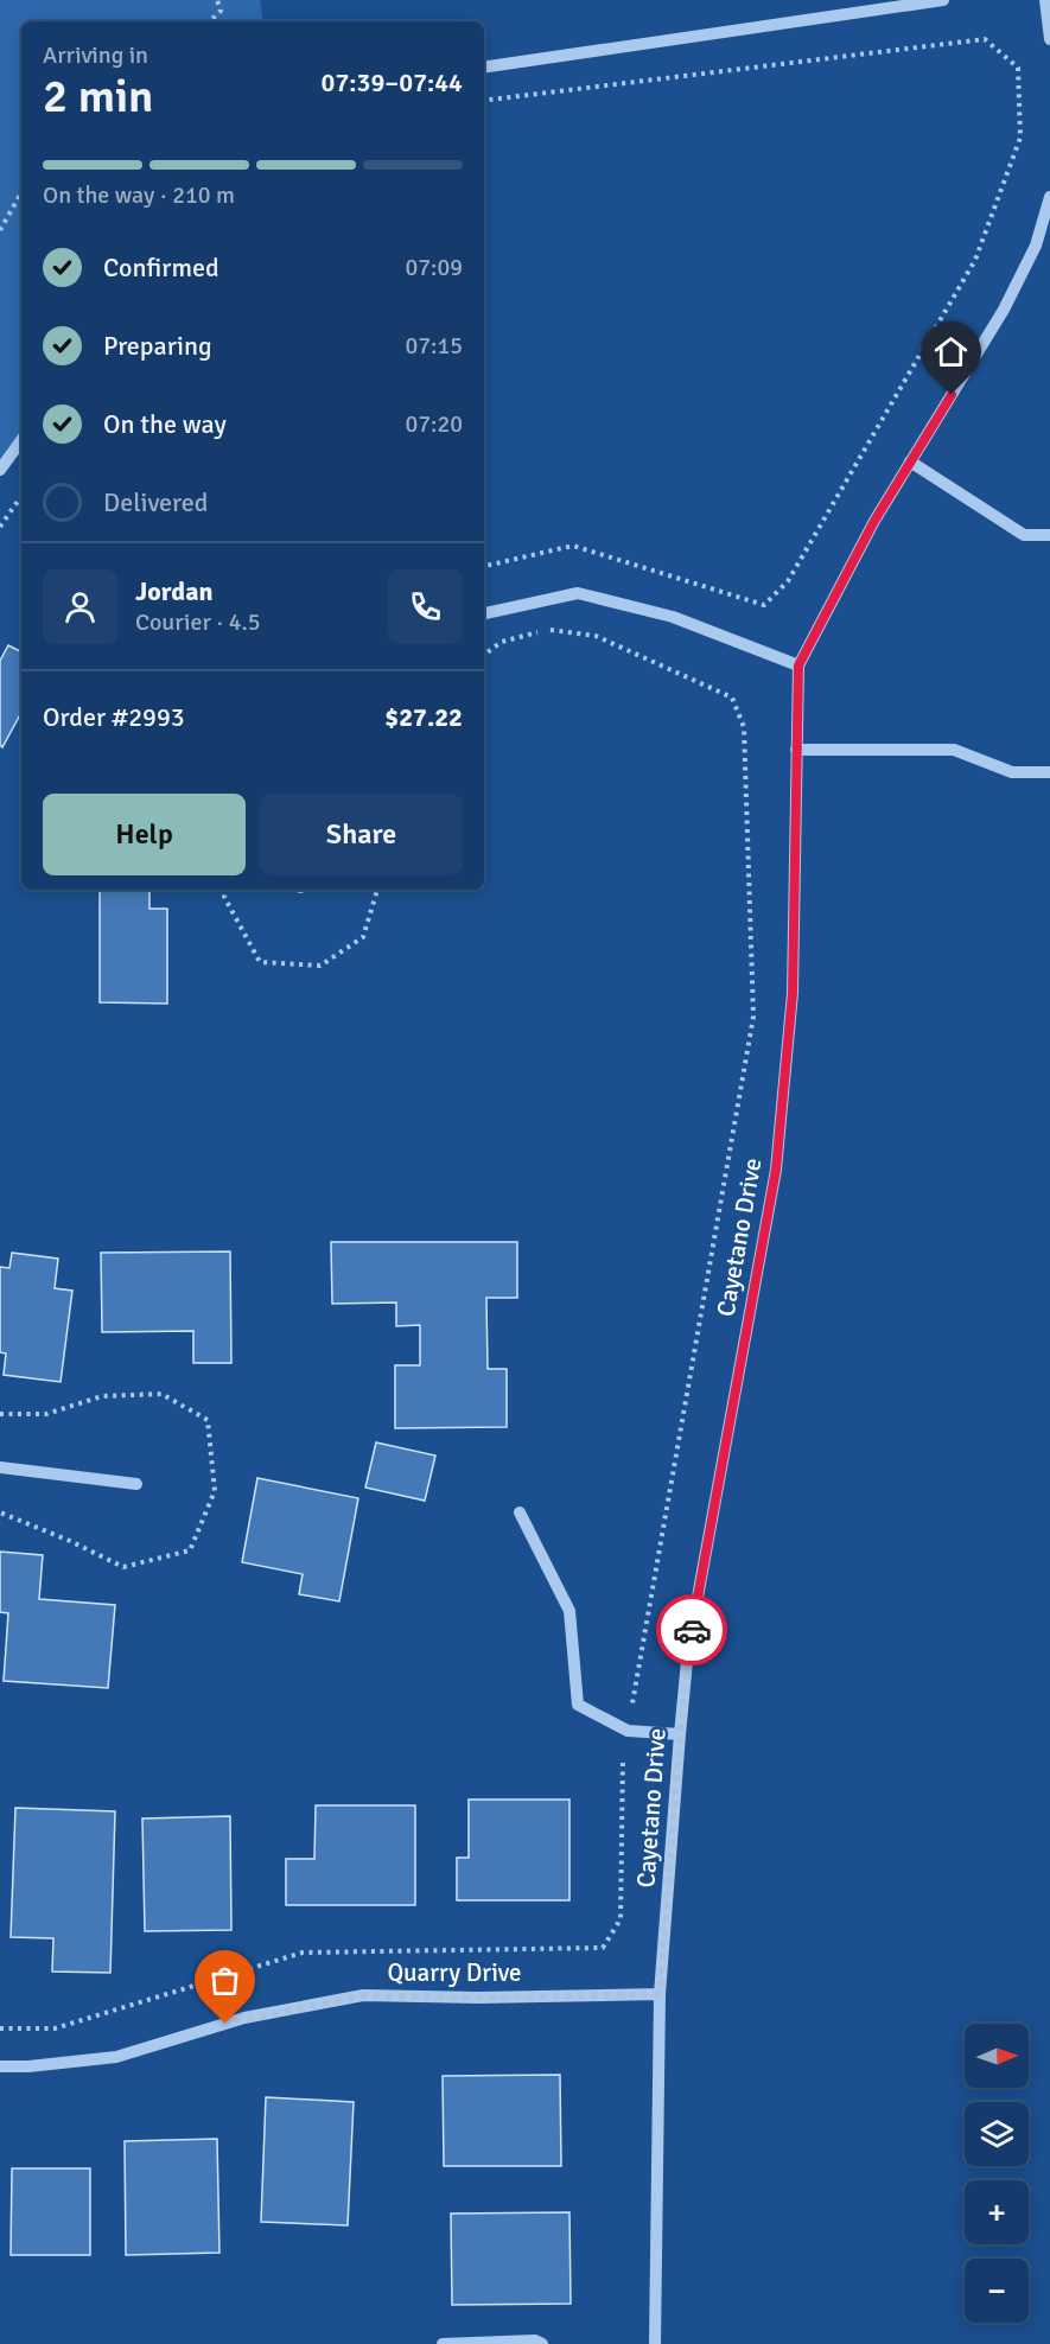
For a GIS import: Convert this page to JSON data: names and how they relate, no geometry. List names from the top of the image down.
{
  "streets": {
    "street": ["Cayetano Drive", "Quarry Drive"]
  },
  "crossings": [
    ["Cayetano Drive", "Quarry Drive"]
  ],
  "north": "right",
  "page": {
    "heading": ["2 min", "Arriving in", "07:39–07:44"],
    "panel": [
      "Jordan",
      "Courier · 4.5",
      "Order #2993",
      "$27.22"
    ],
    "bar": "On the way · 210 m",
    "list": [
      ["Confirmed", "07:09"],
      ["Preparing", "07:15"],
      ["On the way", "07:20"],
      "Delivered"
    ],
    "buttons": ["Help", "Share"],
    "map_buttons": ["+", "−"]
  }
}
